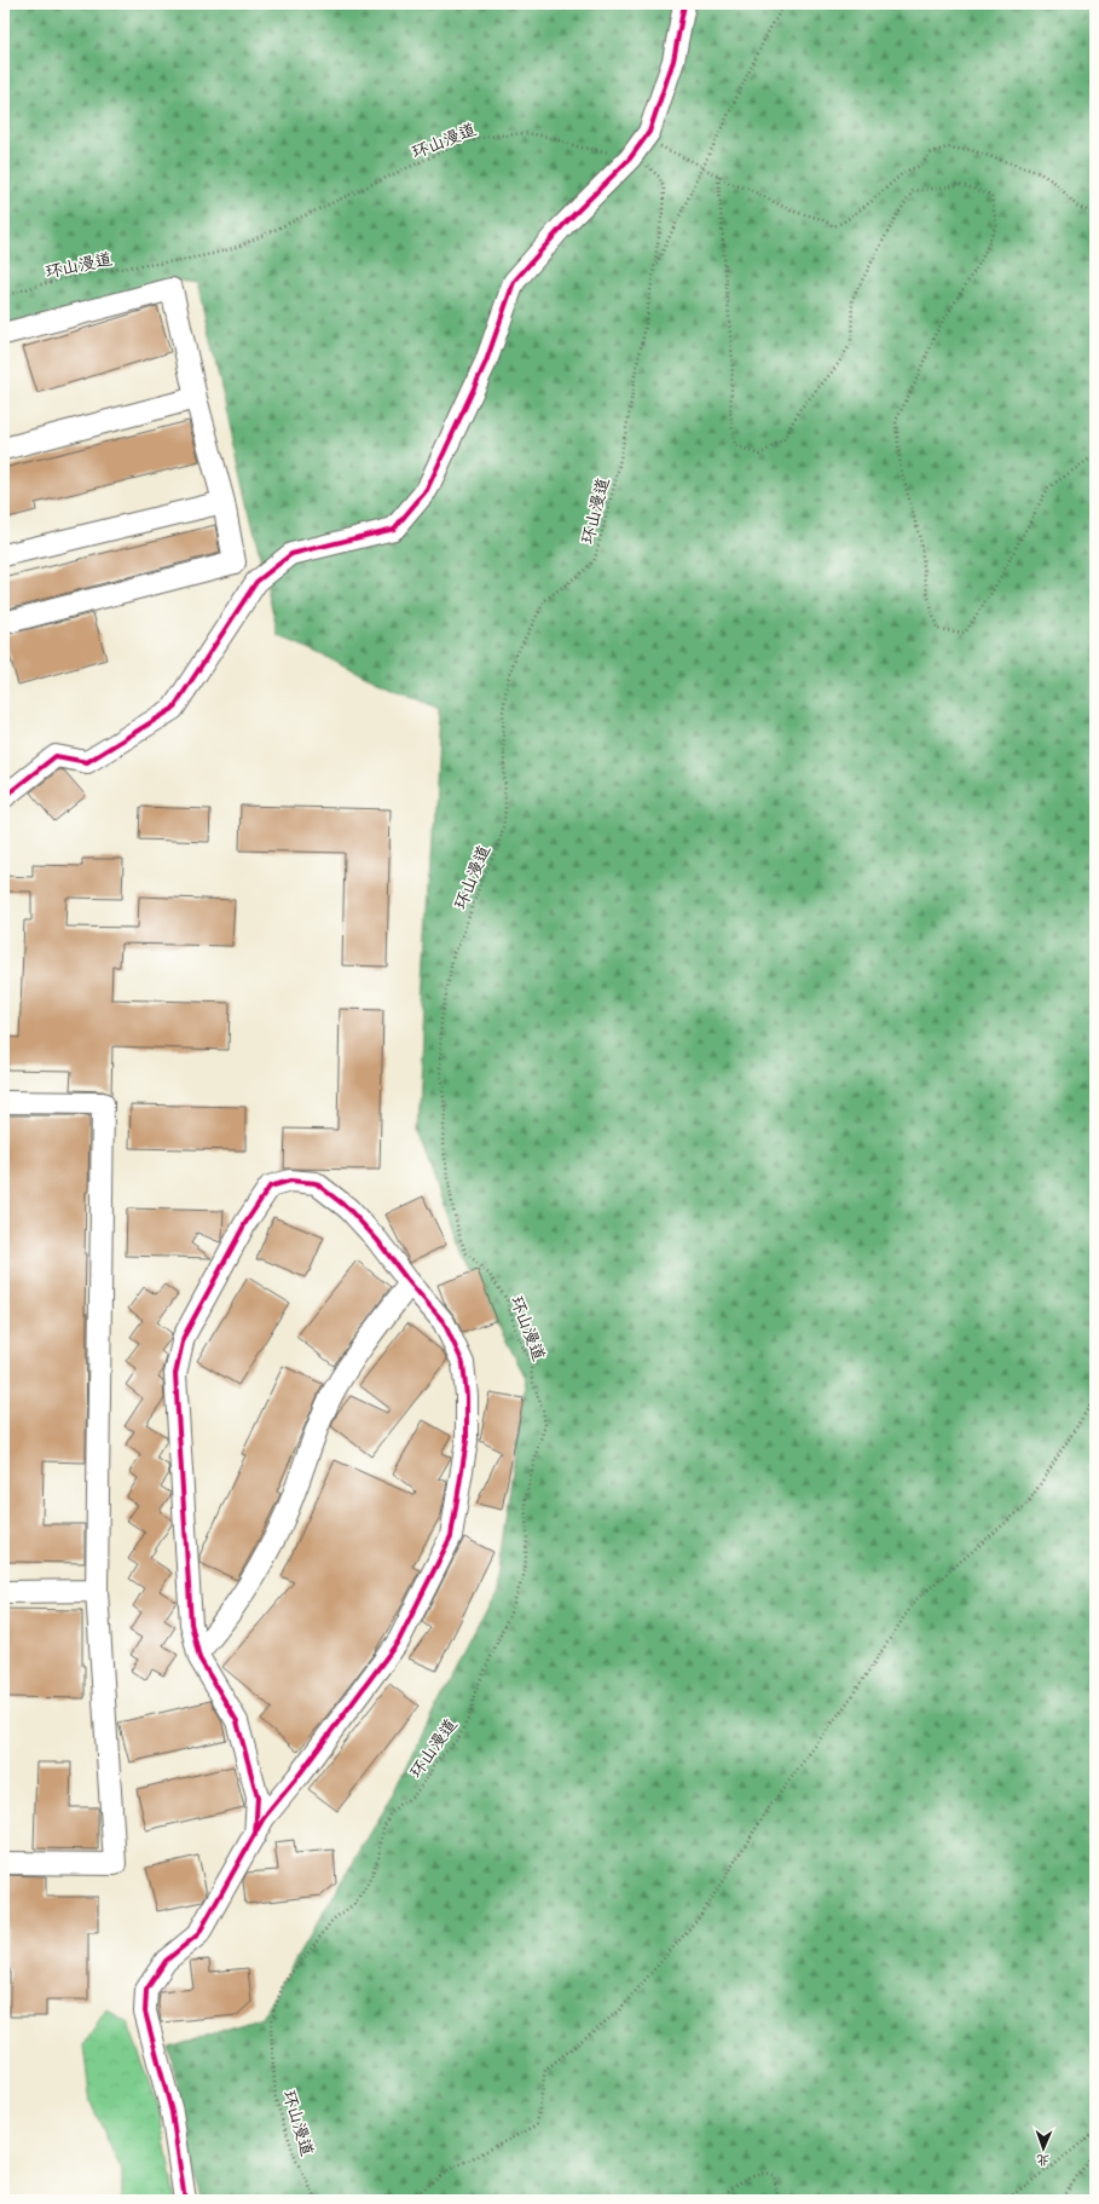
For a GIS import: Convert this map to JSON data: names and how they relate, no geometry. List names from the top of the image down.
{
  "streets": {
    "path": ["环山漫道"]
  },
  "north": "bottom"
}
